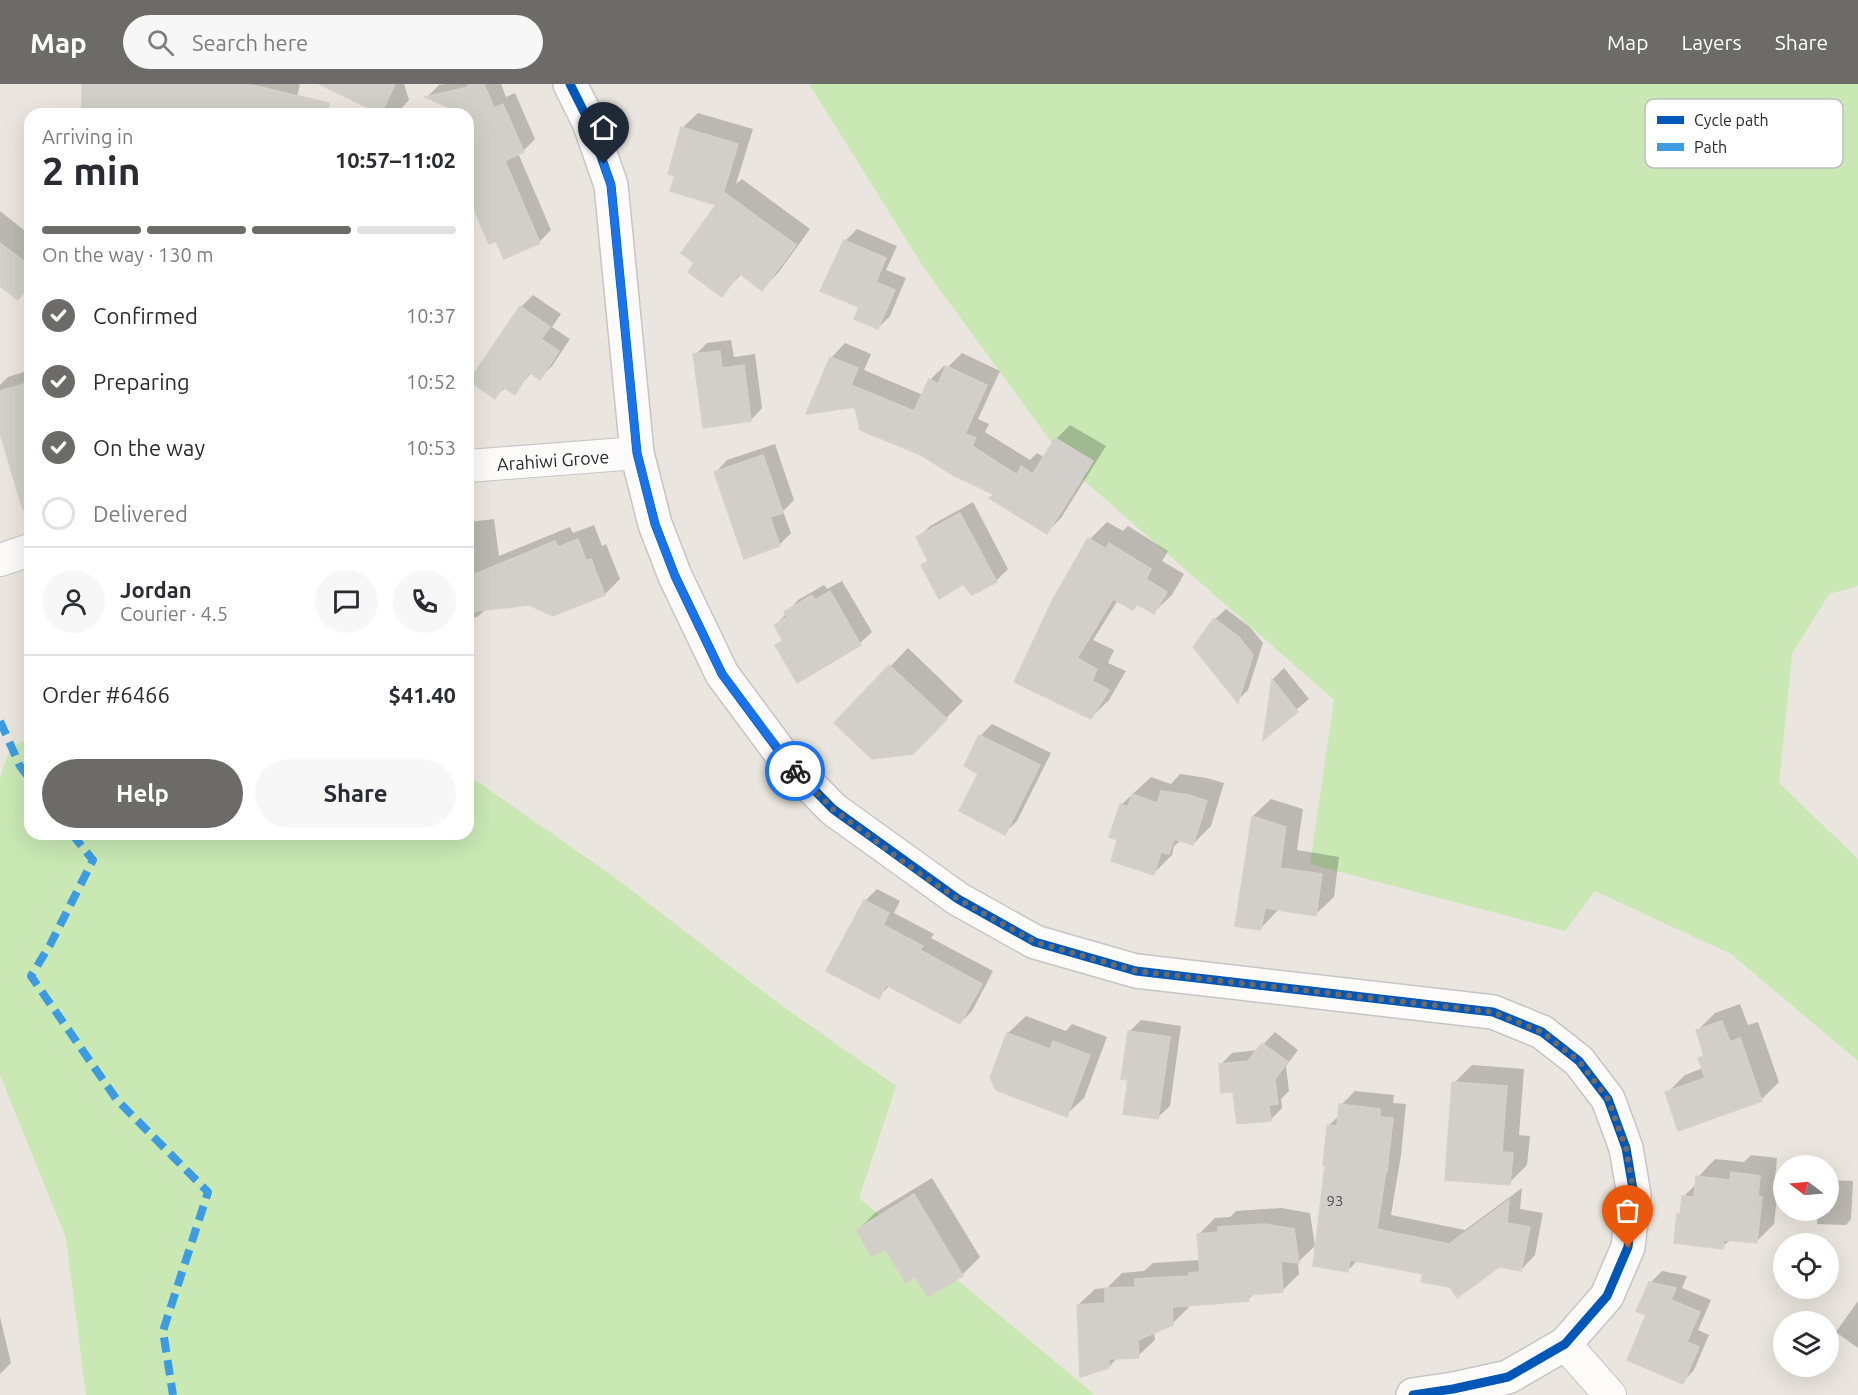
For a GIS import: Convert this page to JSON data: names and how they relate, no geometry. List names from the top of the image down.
{
  "streets": {
    "street": ["Arahiwi Grove"]
  },
  "house_numbers": ["93"],
  "legend": ["Cycle path", "Path"],
  "north": "left",
  "page": {
    "header": "Map",
    "search": "Search here",
    "nav": ["Map", "Layers", "Share"],
    "heading": ["2 min", "Arriving in", "10:57–11:02"],
    "panel": [
      "Jordan",
      "Courier · 4.5",
      "Order #6466",
      "$41.40"
    ],
    "bar": "On the way · 130 m",
    "list": [
      ["Confirmed", "10:37"],
      ["Preparing", "10:52"],
      ["On the way", "10:53"],
      "Delivered"
    ],
    "buttons": ["Help", "Share"]
  }
}
